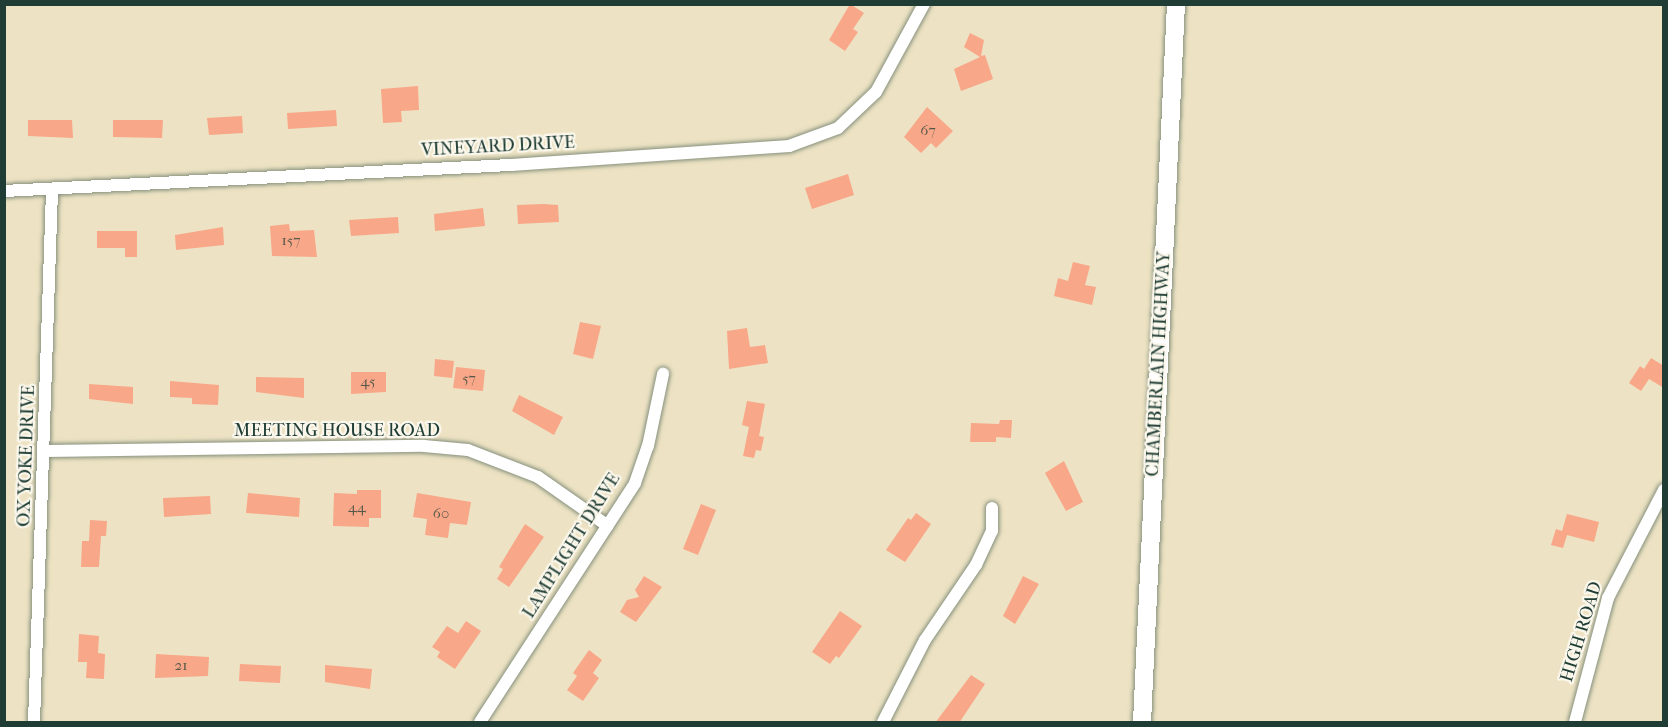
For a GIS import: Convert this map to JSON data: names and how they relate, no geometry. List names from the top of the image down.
{
  "streets": {
    "main road": ["CHAMBERLAIN HIGHWAY"],
    "street": [
      "VINEYARD DRIVE",
      "MEETING HOUSE ROAD",
      "OX YOKE DRIVE",
      "LAMPLIGHT DRIVE",
      "HIGH ROAD"
    ]
  },
  "crossings": [
    ["VINEYARD DRIVE", "OX YOKE DRIVE"],
    ["MEETING HOUSE ROAD", "OX YOKE DRIVE"],
    ["MEETING HOUSE ROAD", "LAMPLIGHT DRIVE"]
  ],
  "house_numbers": [
    "67",
    "157",
    "57",
    "45",
    "44",
    "60",
    "21"
  ]
}
